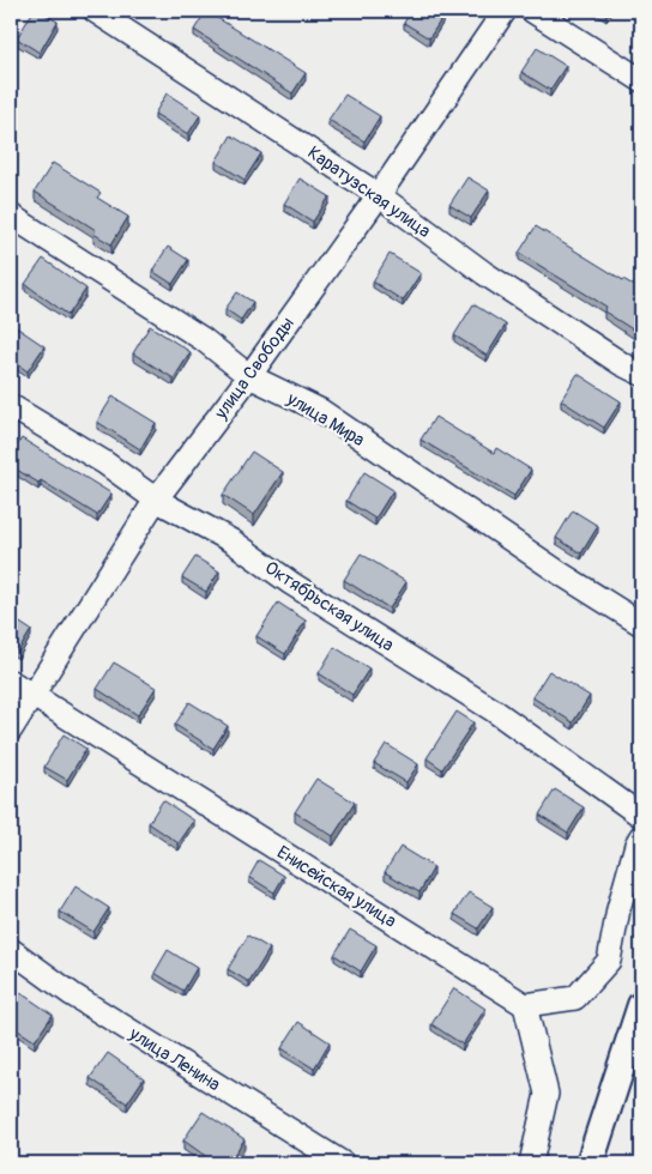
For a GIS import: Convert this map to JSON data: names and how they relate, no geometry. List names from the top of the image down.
{
  "streets": {
    "street": [
      "Каратузская улица",
      "улица Свободы",
      "улица Мира",
      "Октябрьская улица",
      "Енисейская улица",
      "улица Ленина"
    ]
  },
  "crossings": [
    ["Каратузская улица", "улица Свободы"],
    ["улица Свободы", "улица Мира"],
    ["улица Свободы", "Октябрьская улица"],
    ["улица Свободы", "Енисейская улица"]
  ]
}
